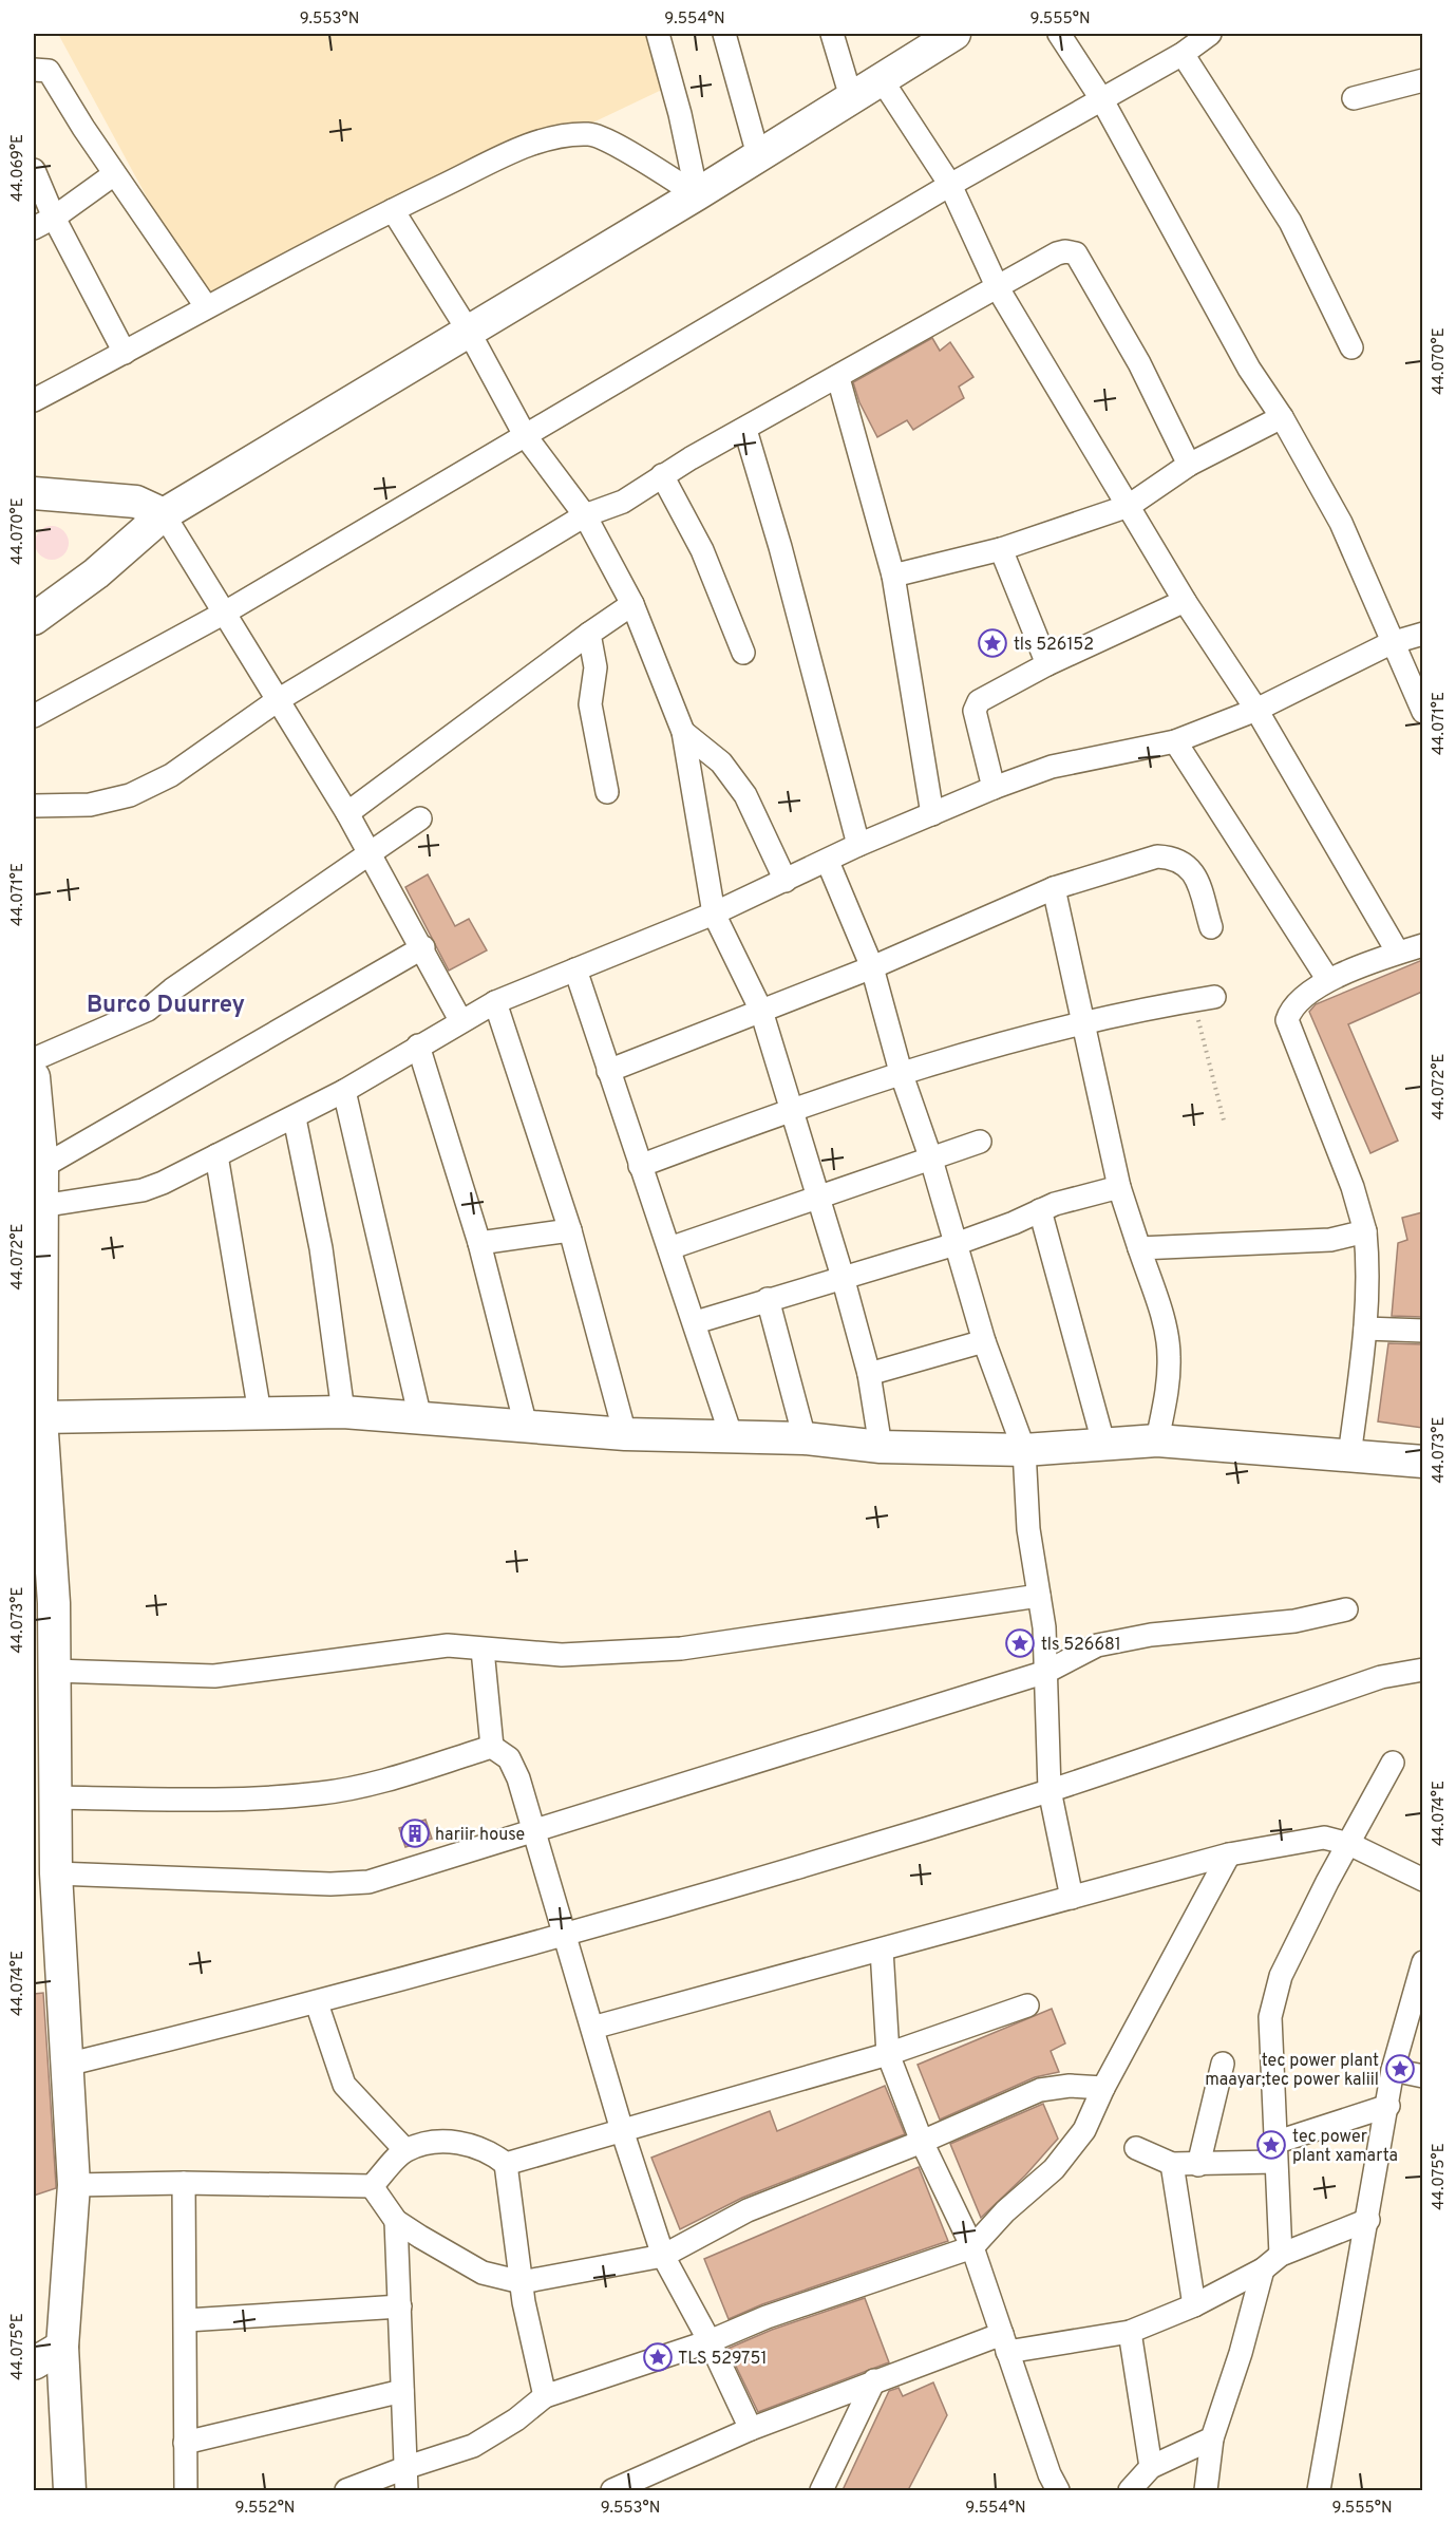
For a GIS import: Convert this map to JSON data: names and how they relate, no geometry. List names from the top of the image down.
{
  "districts": ["Burco Duurrey"],
  "places": {
    "place": [
      "tls 526152",
      "tls 526681",
      "tec power plant maayar;tec power kaliil",
      "tec power plant xamarta",
      "TLS 529751"
    ],
    "building": ["hariir house"]
  },
  "coordinates": [
    "9.553°N",
    "9.554°N",
    "9.555°N",
    "44.069°E",
    "44.070°E",
    "44.071°E",
    "44.072°E",
    "44.073°E",
    "44.074°E",
    "44.075°E",
    "9.552°N"
  ]
}
